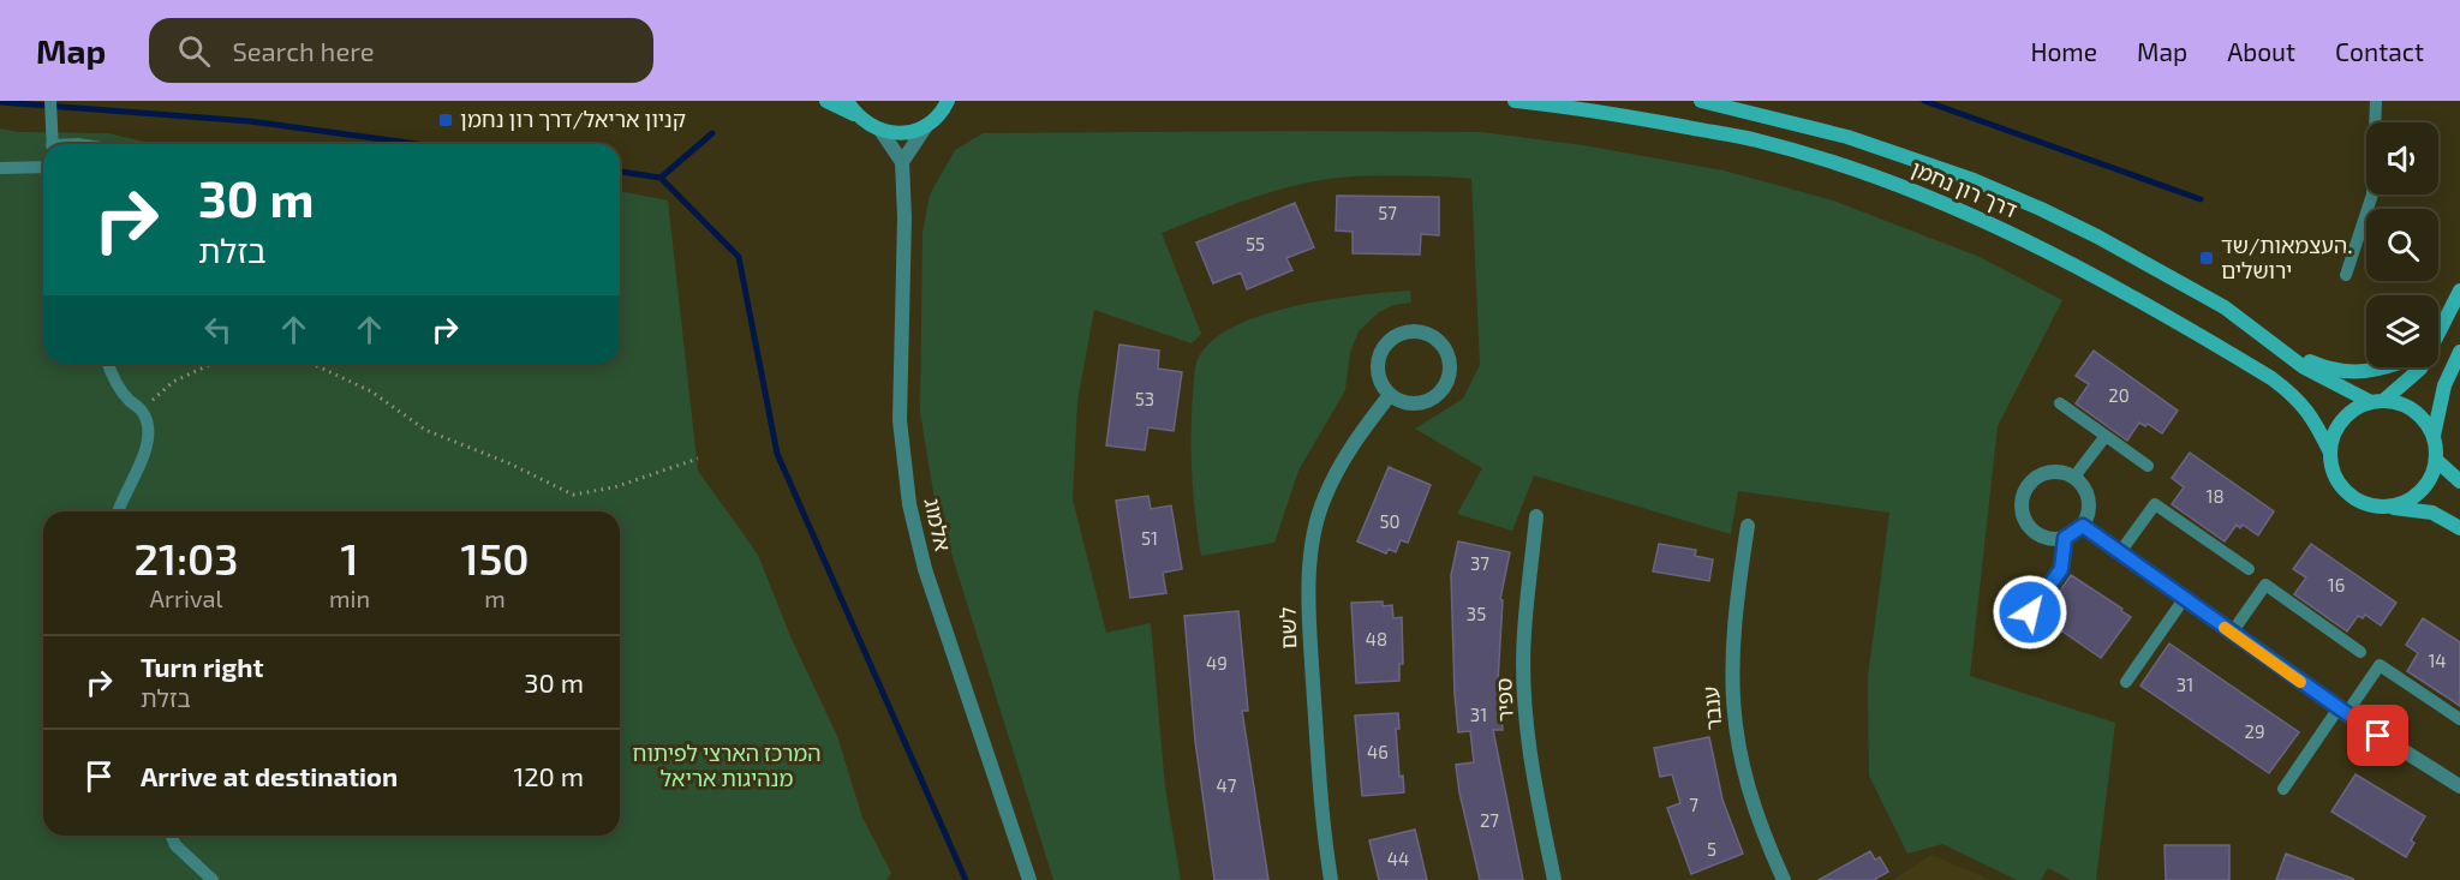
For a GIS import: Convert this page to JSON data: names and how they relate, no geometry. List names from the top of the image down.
{
  "streets": {
    "main road": ["דרך רון נחמן"],
    "street": [
      "אלמוג",
      "לשם",
      "ספיר",
      "ענבר"
    ]
  },
  "parks": ["המרכז הארצי לפיתוח מנהיגות אריאל"],
  "places": {
    "transit": ["קניון אריאל/דרך רון נחמן", "העצמאות/שד. ירושלים"]
  },
  "house_numbers": [
    "57",
    "55",
    "20",
    "53",
    "18",
    "50",
    "51",
    "37",
    "16",
    "35",
    "48",
    "14",
    "49",
    "31",
    "31",
    "29",
    "46",
    "47",
    "7",
    "27",
    "5",
    "44"
  ],
  "page": {
    "header": "Map",
    "search": "Search here",
    "nav": [
      "Home",
      "Map",
      "About",
      "Contact"
    ],
    "turn": ["30 m", "בזלת"],
    "eta": [
      "21:03",
      "Arrival",
      "1",
      "min",
      "150",
      "m"
    ],
    "list": [
      {
        "name": "Turn right",
        "note": "בזלת",
        "value": "30 m"
      },
      {
        "name": "Arrive at destination",
        "value": "120 m"
      }
    ]
  }
}
